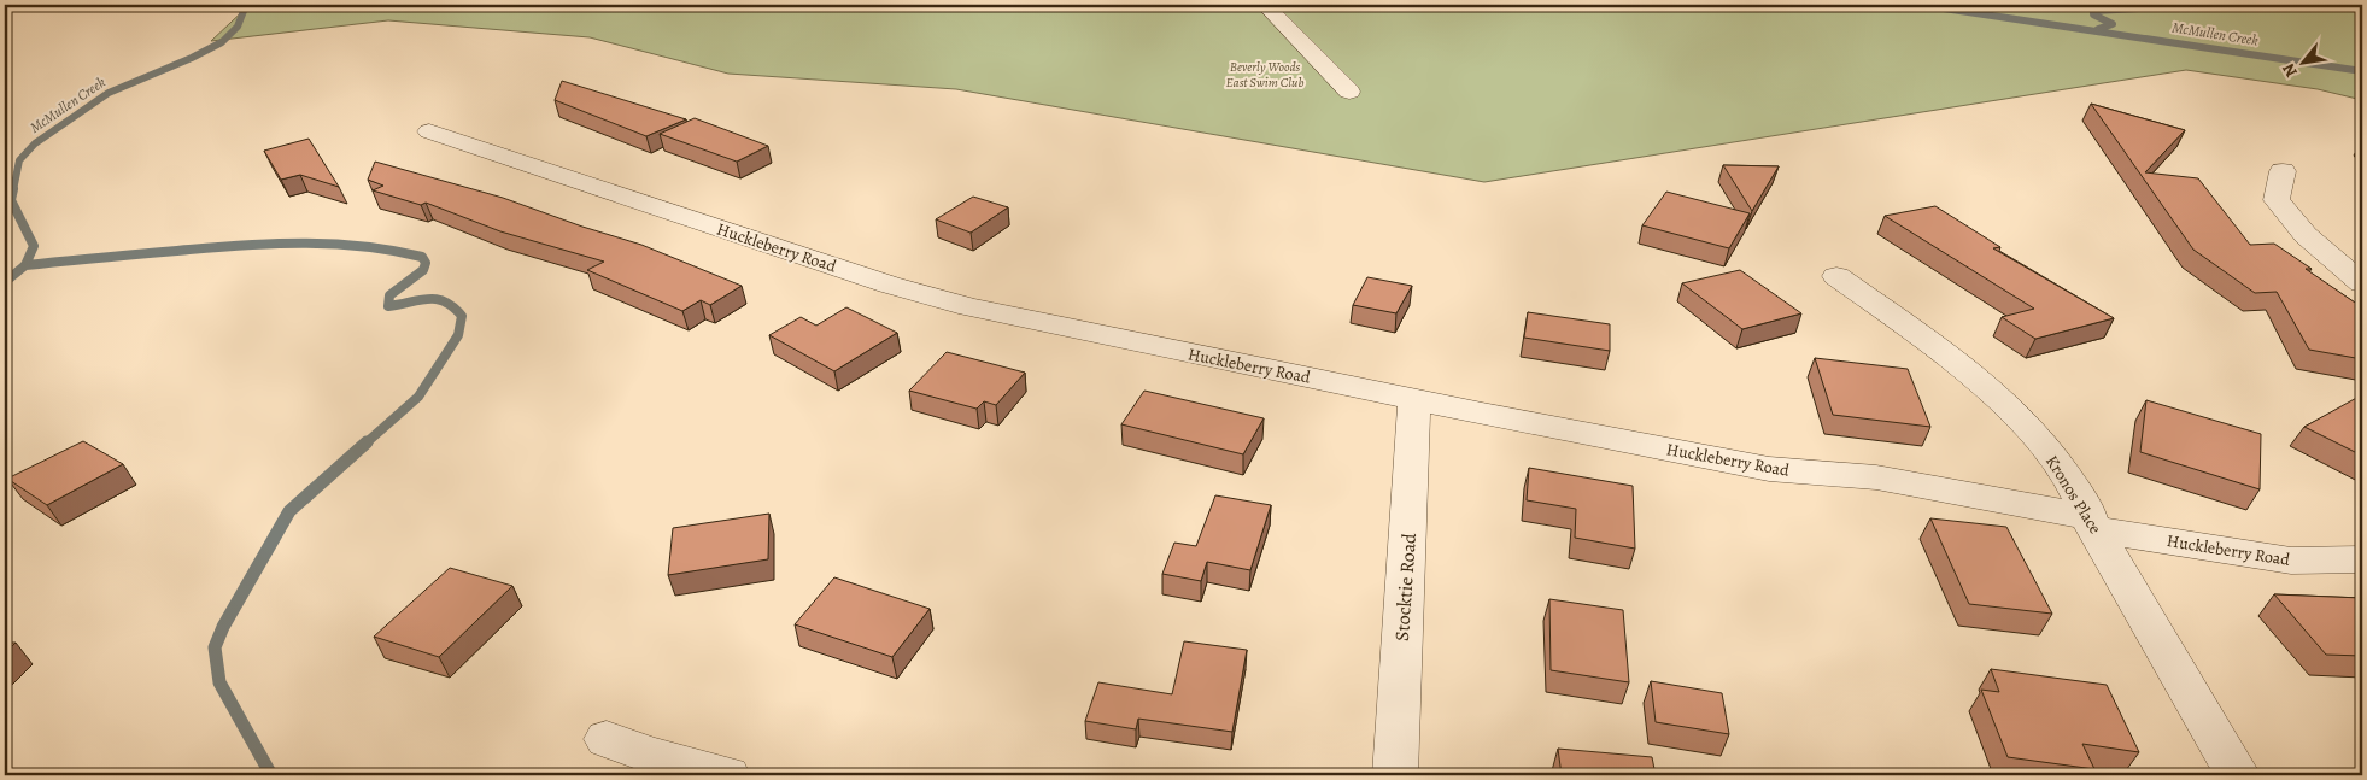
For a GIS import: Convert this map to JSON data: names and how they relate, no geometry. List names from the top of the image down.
{
  "streets": {
    "street": ["Huckleberry Road", "Kronos Place", "Stocktie Road"]
  },
  "crossings": [
    ["Huckleberry Road", "Kronos Place"],
    ["Huckleberry Road", "Stocktie Road"]
  ],
  "water": ["McMullen Creek"],
  "parks": ["Beverly Woods East Swim Club"],
  "north": "bottom left"
}
